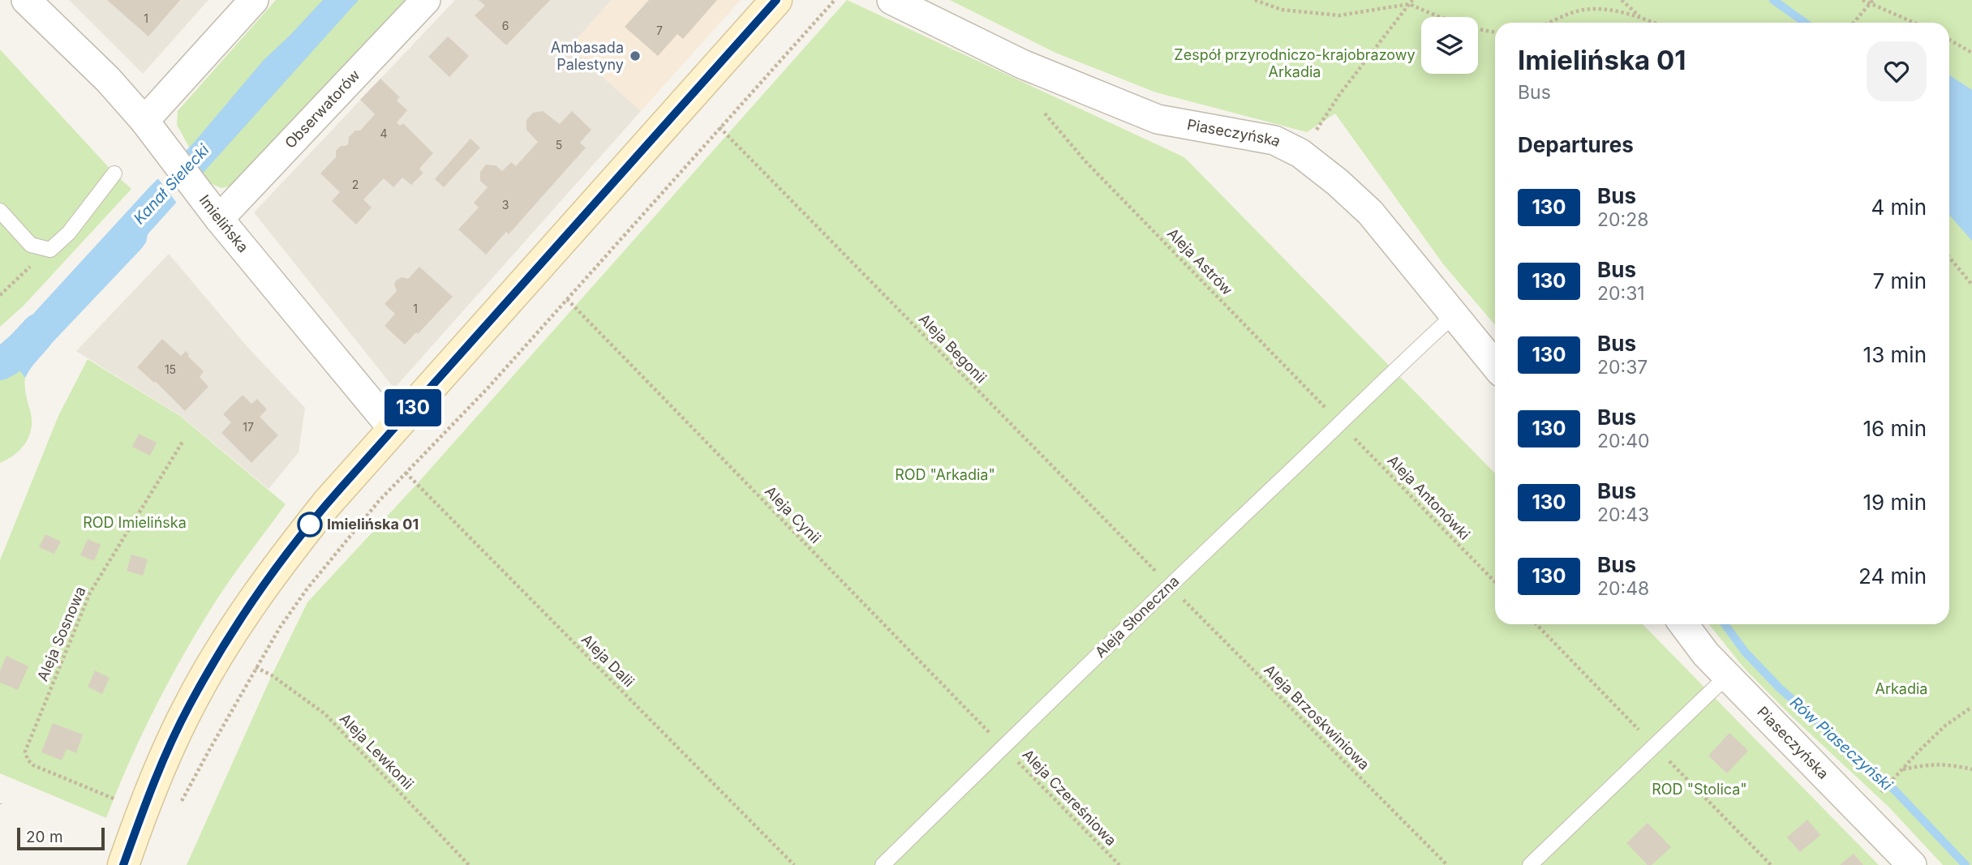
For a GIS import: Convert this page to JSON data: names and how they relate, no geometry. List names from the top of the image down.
{
  "streets": {
    "street": ["Obserwatorów", "Piaseczyńska", "Imielińska"],
    "lane": ["Aleja Słoneczna"],
    "path": [
      "Aleja Astrów",
      "Aleja Begonii",
      "Aleja Antonówki",
      "Aleja Cynii",
      "Aleja Sosnowa",
      "Aleja Dalii",
      "Aleja Brzoskwiniowa",
      "Aleja Lewkonii",
      "Aleja Czereśniowa"
    ]
  },
  "crossings": [
    ["Obserwatorów", "Imielińska"],
    ["Piaseczyńska", "Aleja Słoneczna"],
    ["Aleja Astrów", "Aleja Antonówki"],
    ["Aleja Astrów", "Aleja Słoneczna"],
    ["Aleja Begonii", "Aleja Słoneczna"],
    ["Aleja Begonii", "Aleja Brzoskwiniowa"],
    ["Aleja Antonówki", "Aleja Słoneczna"],
    ["Aleja Cynii", "Aleja Słoneczna"],
    ["Aleja Cynii", "Aleja Czereśniowa"],
    ["Aleja Słoneczna", "Aleja Brzoskwiniowa"],
    ["Aleja Słoneczna", "Aleja Czereśniowa"]
  ],
  "water": ["Kanał Sielecki", "Rów Piaseczyński"],
  "parks": [
    "Zespół przyrodniczo-krajobrazowy Arkadia",
    "ROD \"Arkadia\"",
    "ROD Imielińska",
    "Arkadia",
    "ROD \"Stolica\""
  ],
  "places": ["Ambasada Palestyny", "Imielińska 01"],
  "lines": ["bus line 130"],
  "house_numbers": [
    "1",
    "6",
    "7",
    "4",
    "5",
    "2",
    "3",
    "1",
    "15",
    "17"
  ],
  "scale_bar": "20 m",
  "page": {
    "on_map": "130",
    "heading": [
      ["Imielińska 01", "Bus"],
      "Departures"
    ],
    "list": [
      {
        "mark": "130",
        "name": "Bus",
        "note": "20:28",
        "value": "4 min"
      },
      {
        "mark": "130",
        "name": "Bus",
        "note": "20:31",
        "value": "7 min"
      },
      {
        "mark": "130",
        "name": "Bus",
        "note": "20:37",
        "value": "13 min"
      },
      {
        "mark": "130",
        "name": "Bus",
        "note": "20:40",
        "value": "16 min"
      },
      {
        "mark": "130",
        "name": "Bus",
        "note": "20:43",
        "value": "19 min"
      },
      {
        "mark": "130",
        "name": "Bus",
        "note": "20:48",
        "value": "24 min"
      }
    ],
    "scale": "20 m"
  }
}
